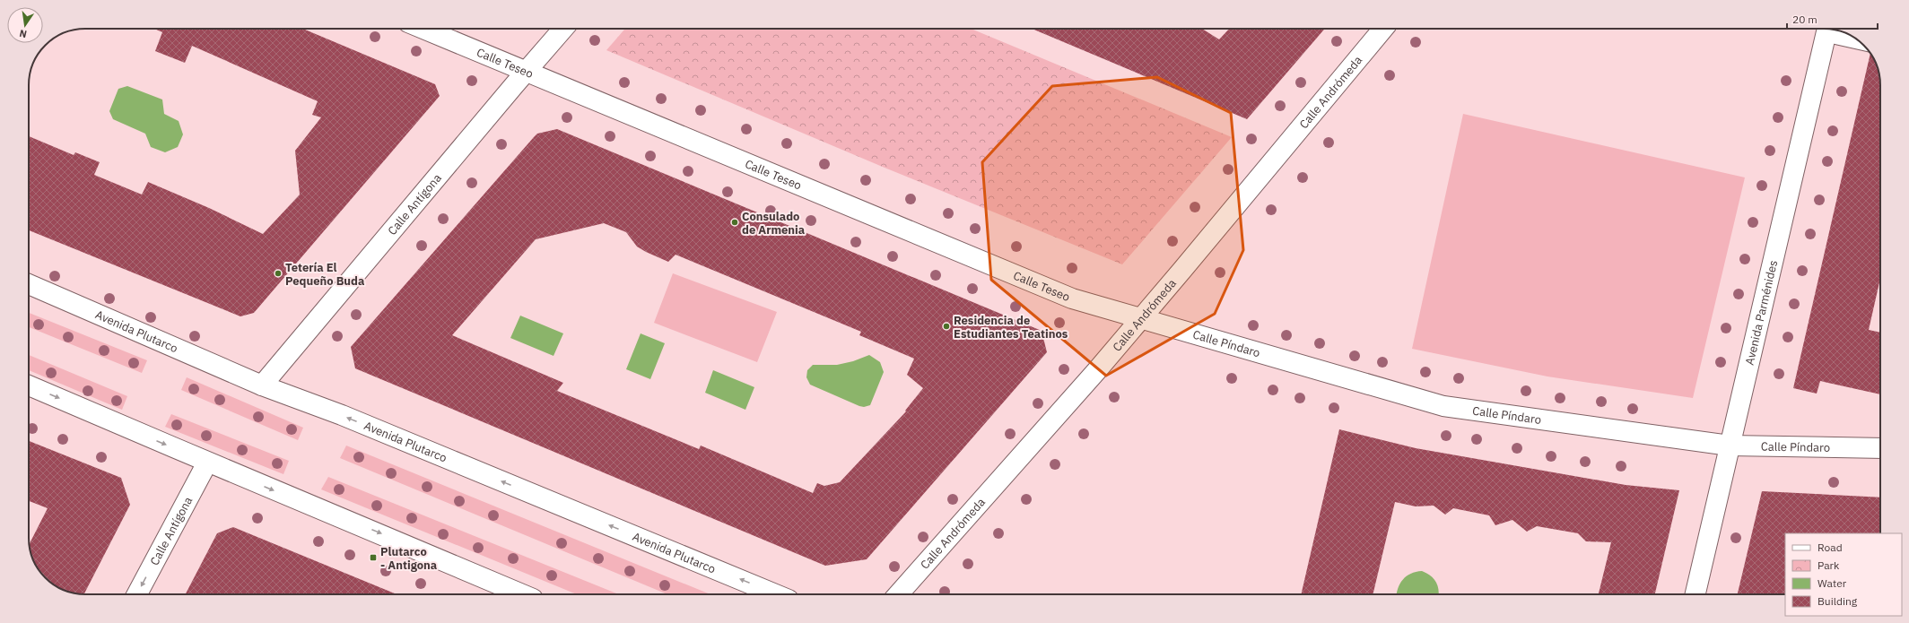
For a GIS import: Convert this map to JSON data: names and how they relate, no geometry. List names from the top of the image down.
{
  "streets": {
    "street": [
      "Calle Teseo",
      "Calle Andrómeda",
      "Calle Antígona",
      "Avenida Parménides",
      "Avenida Plutarco",
      "Calle Píndaro"
    ]
  },
  "crossings": [
    ["Calle Teseo", "Calle Andrómeda"],
    ["Calle Teseo", "Calle Antígona"],
    ["Calle Teseo", "Calle Píndaro"],
    ["Calle Andrómeda", "Calle Píndaro"],
    ["Calle Antígona", "Avenida Plutarco"],
    ["Avenida Parménides", "Calle Píndaro"]
  ],
  "places": {
    "other": ["Consulado de Armenia", "Tetería El Pequeño Buda", "Residencia de Estudiantes Teatinos"],
    "transit": ["Plutarco - Antigona"]
  },
  "legend": [
    "Road",
    "Park",
    "Water",
    "Building"
  ],
  "scale_bar": "20 m",
  "north": "bottom"
}
